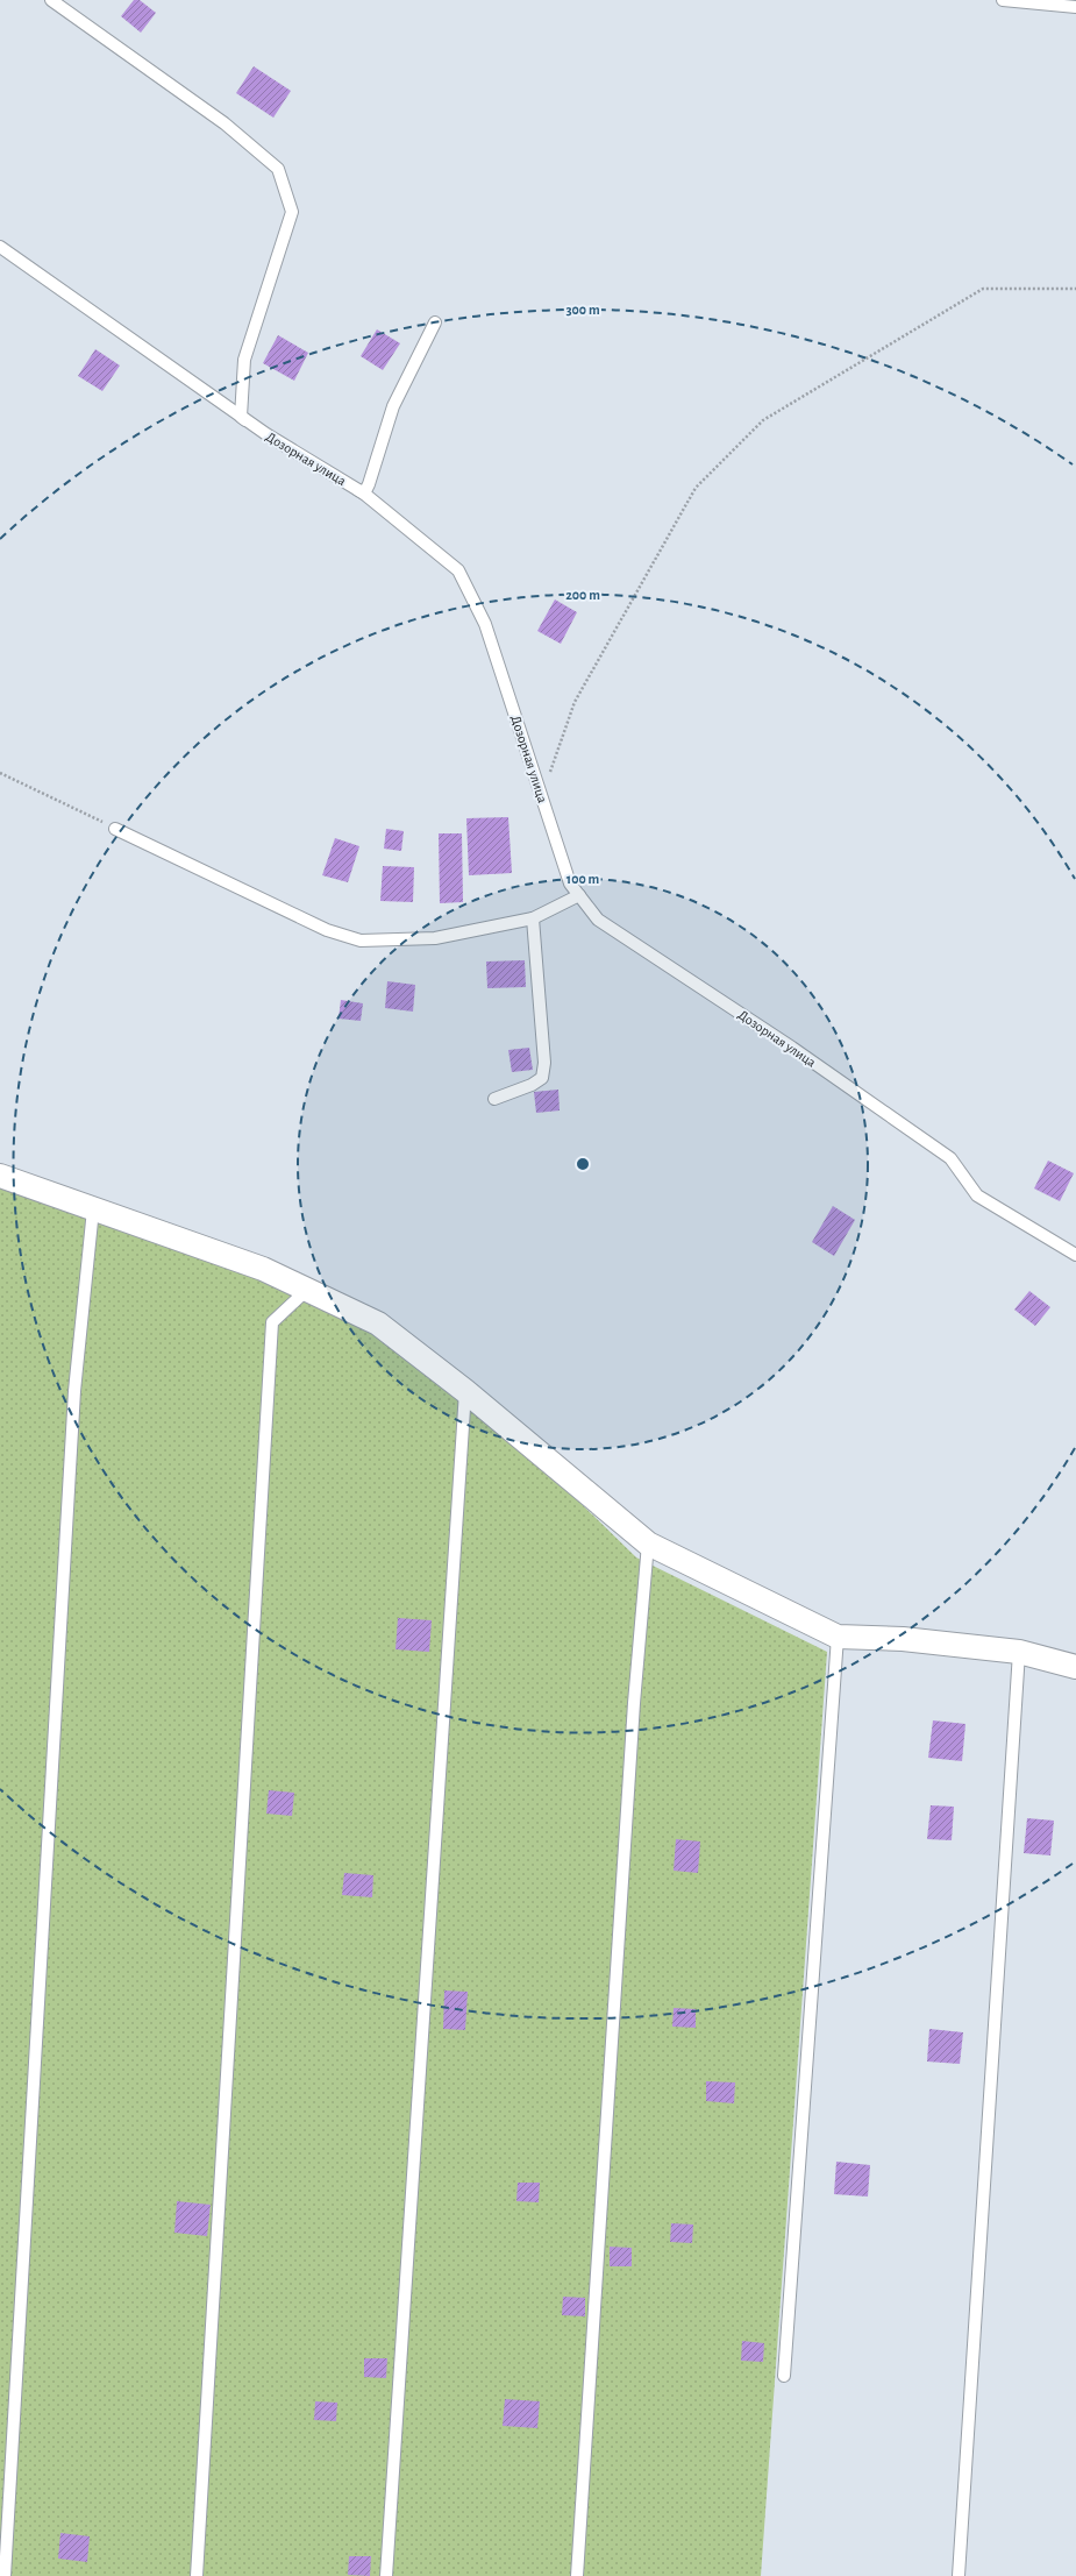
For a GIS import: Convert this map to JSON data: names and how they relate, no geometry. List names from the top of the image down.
{
  "streets": {
    "lane": ["Дозорная улица"]
  },
  "rings": ["300 m", "200 m", "100 m"]
}
